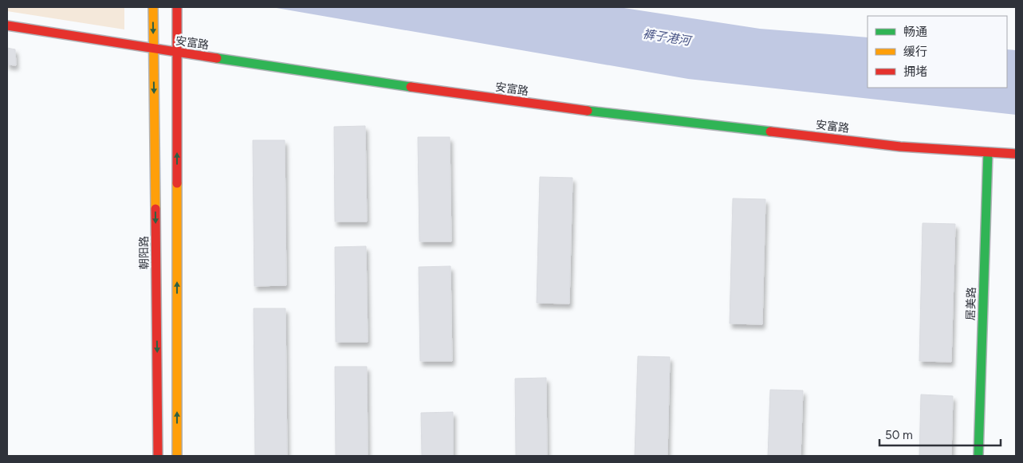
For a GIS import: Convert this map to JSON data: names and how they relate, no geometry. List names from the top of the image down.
{
  "streets": {
    "street": ["安富路", "朝阳路", "居美路"]
  },
  "crossings": [
    ["安富路", "朝阳路"],
    ["安富路", "居美路"]
  ],
  "water": ["裤子港河"],
  "legend": ["畅通", "缓行", "拥堵"],
  "scale_bar": "50 m"
}
